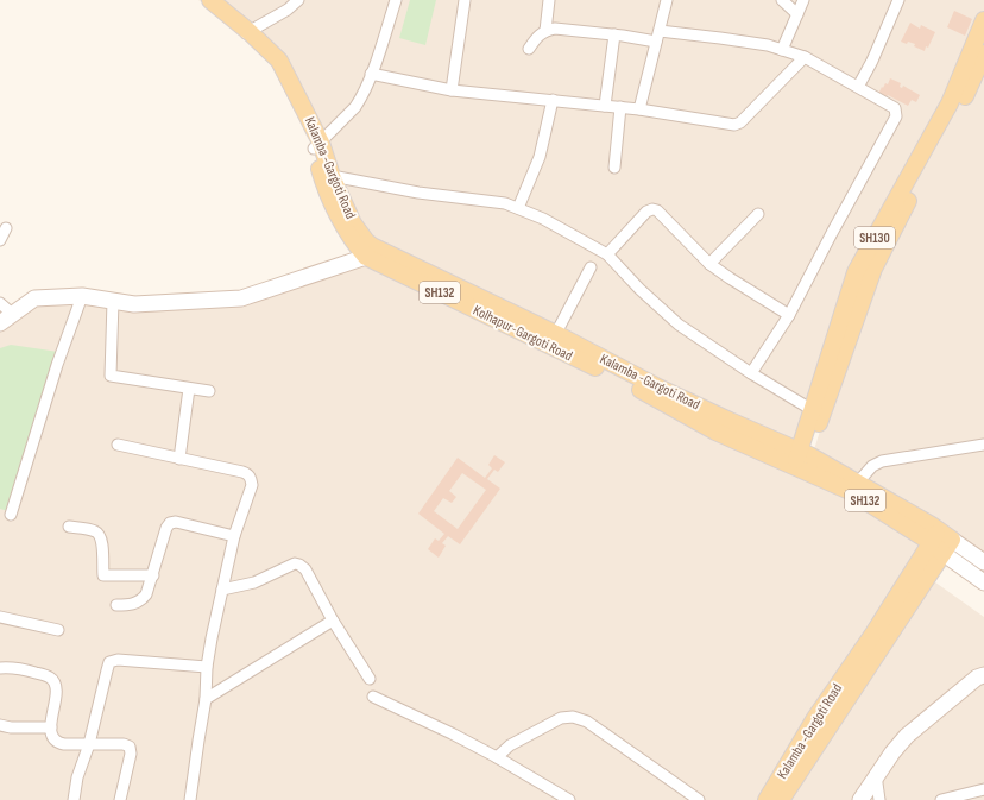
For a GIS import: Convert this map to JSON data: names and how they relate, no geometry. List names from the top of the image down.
{
  "streets": {
    "main road": [
      "Kalamba -Gargoti Road",
      "SH130",
      "SH132",
      "Kolhapur-Gargoti Road"
    ]
  },
  "crossings": [
    ["Kalamba -Gargoti Road", "SH130"],
    ["Kalamba -Gargoti Road", "Kolhapur-Gargoti Road"],
    ["SH130", "Kolhapur-Gargoti Road"]
  ]
}
